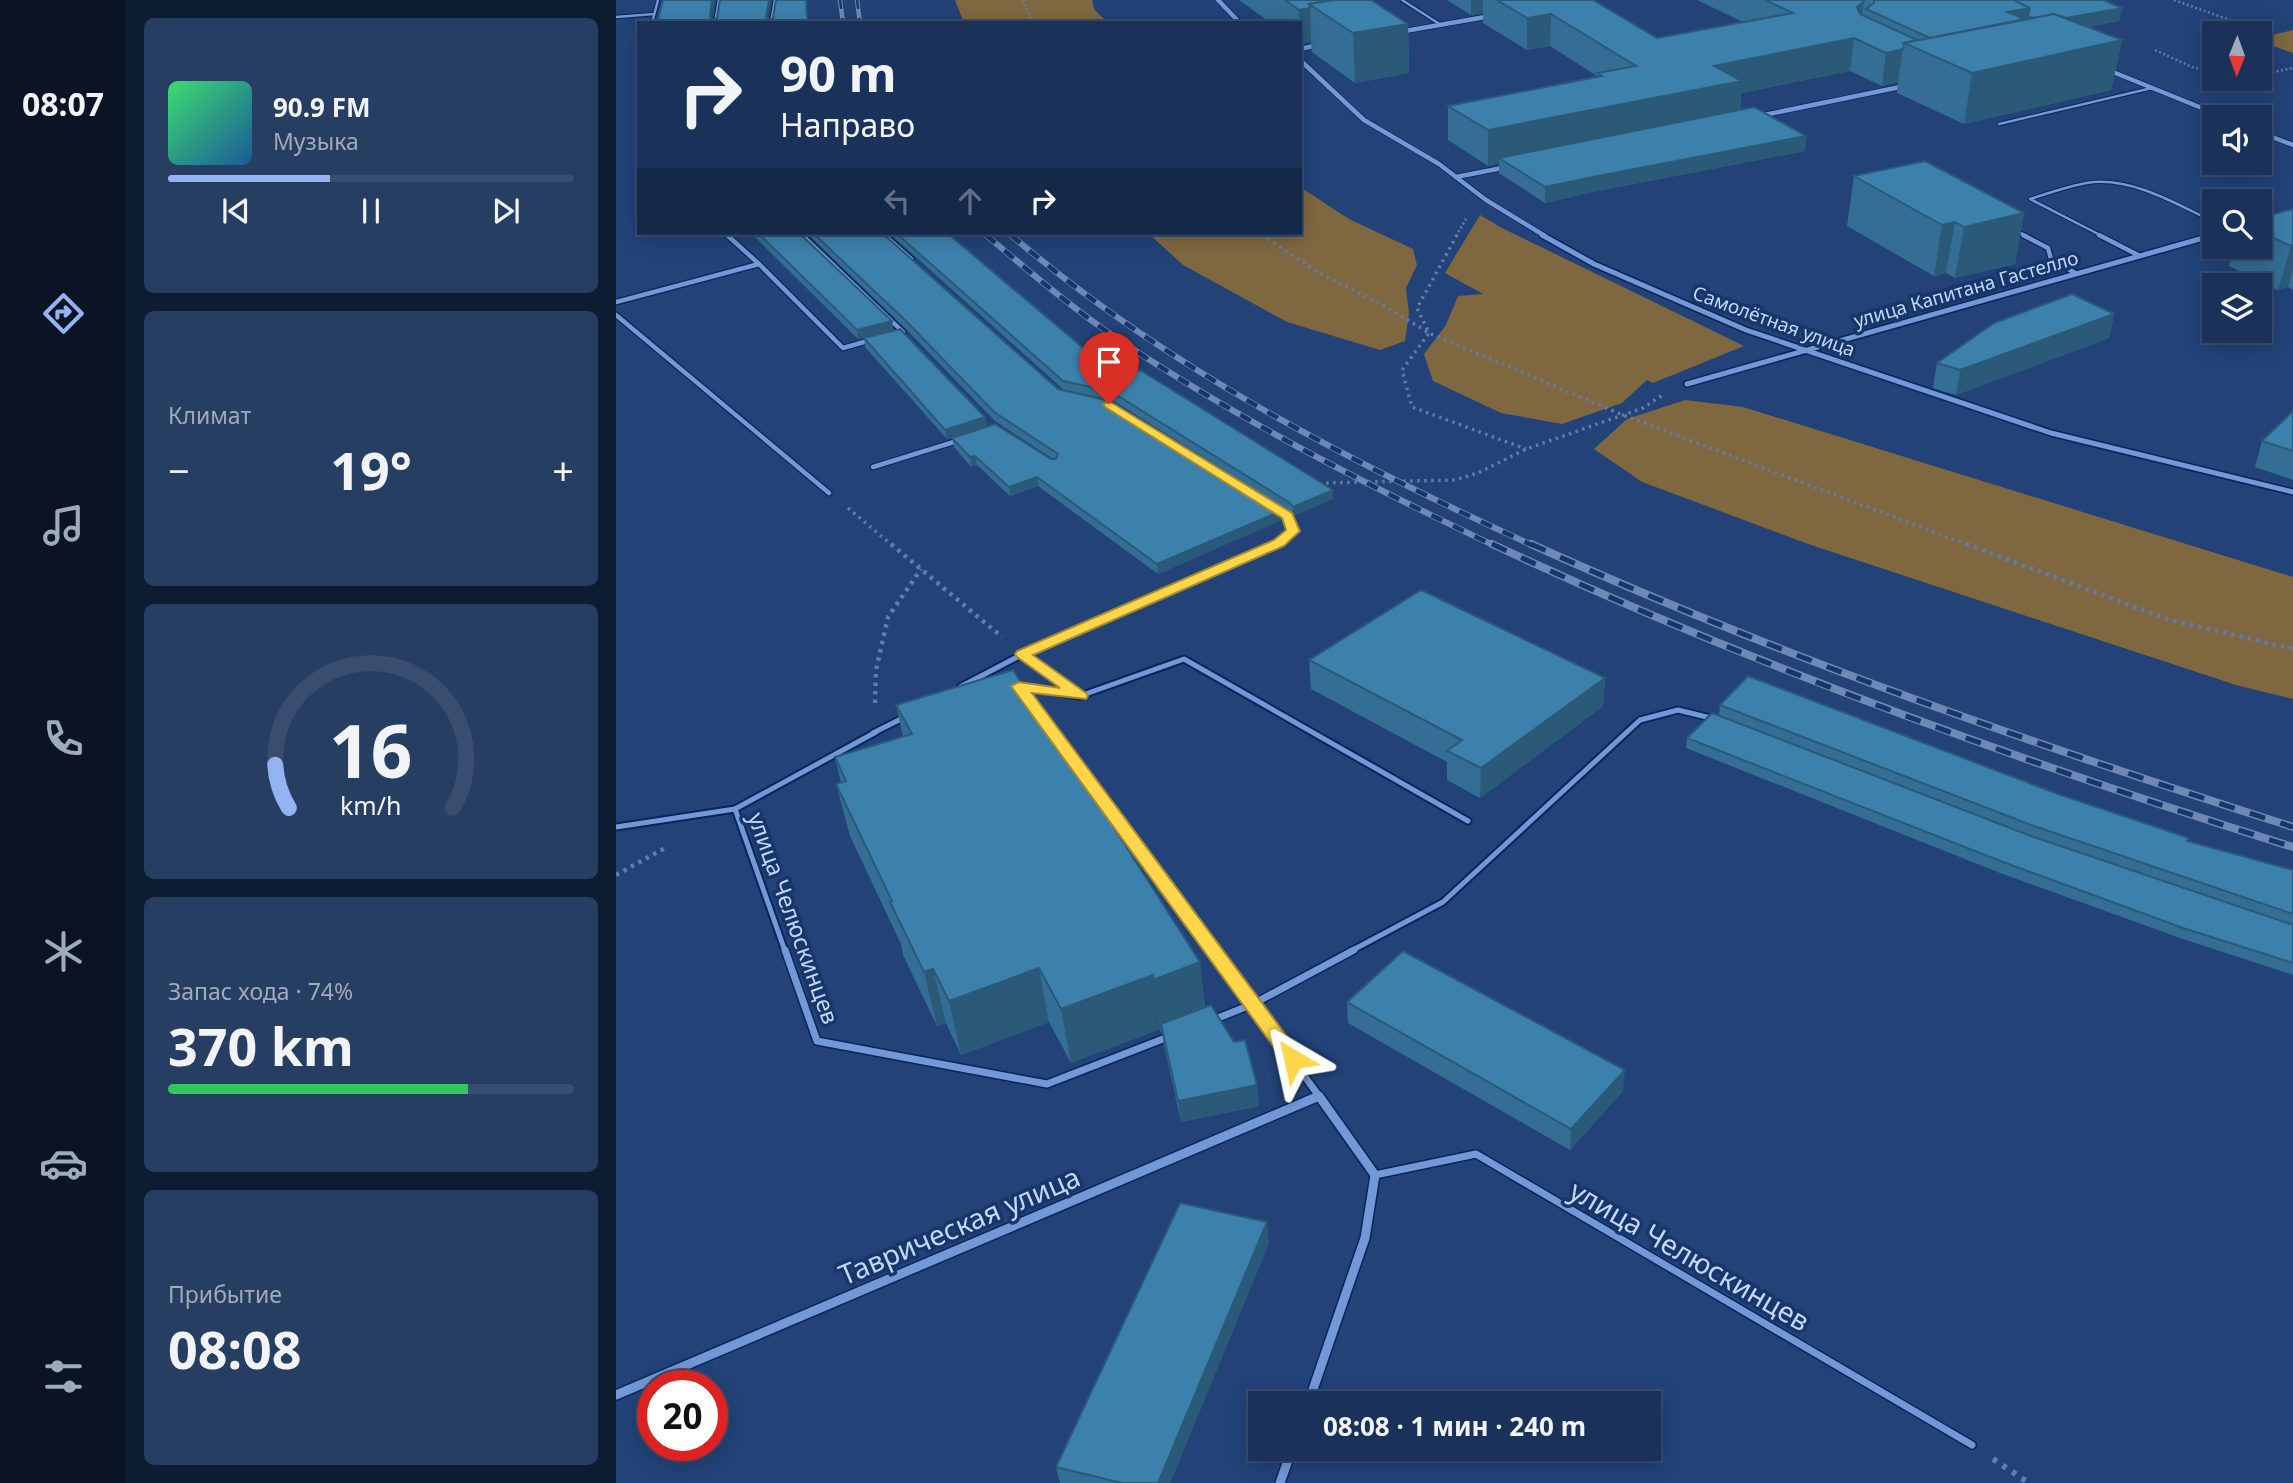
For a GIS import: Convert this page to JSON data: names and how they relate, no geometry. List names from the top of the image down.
{
  "streets": {
    "street": ["улица Капитана Гастелло", "Самолётная улица", "Таврическая улица"],
    "lane": ["улица Челюскинцев"]
  },
  "crossings": [
    ["улица Капитана Гастелло", "Самолётная улица"]
  ],
  "north": "bottom",
  "page": {
    "tabs": "08:07",
    "turn": ["90 m", "Направо"],
    "song": ["90.9 FM", "Музыка"],
    "tile": [
      "Климат",
      ["Запас хода · 74%", "370 km"],
      ["Прибытие", "08:08"]
    ],
    "heat": ["−", "19°", "+"],
    "limit": "20",
    "trip": "08:08 · 1 мин · 240 m",
    "gauge": ["16", "km/h"]
  }
}
